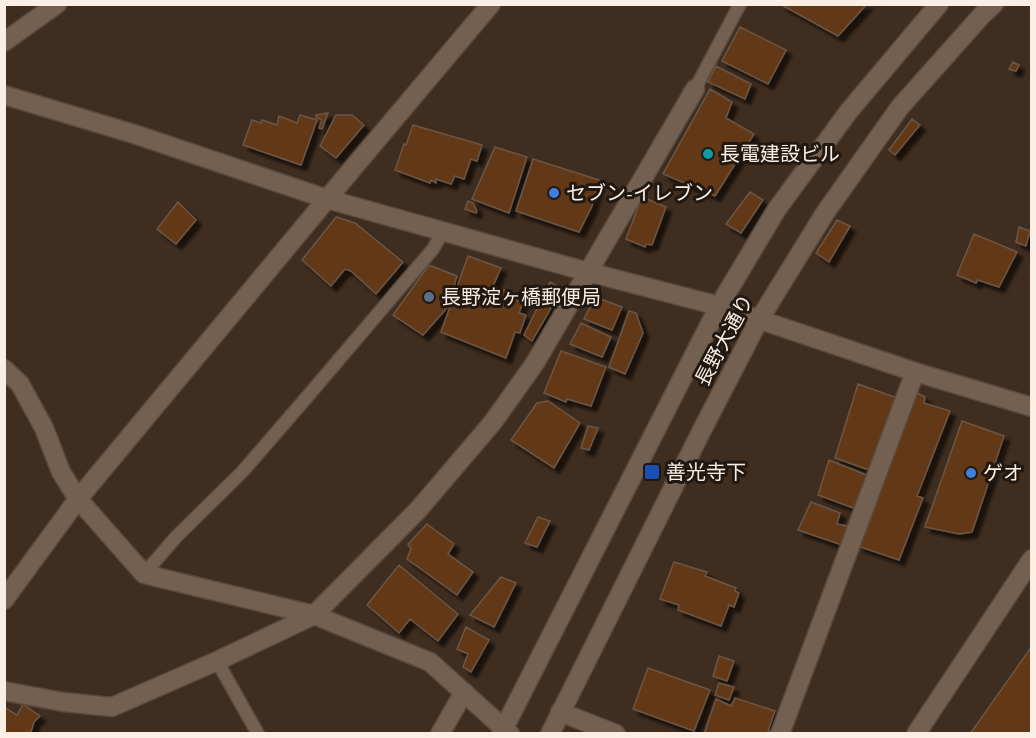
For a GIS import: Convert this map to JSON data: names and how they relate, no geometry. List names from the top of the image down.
{
  "streets": {
    "street": ["長野大通り"]
  },
  "places": {
    "other": [
      "長電建設ビル",
      "セブン-イレブン",
      "長野淀ヶ橋郵便局",
      "ゲオ"
    ],
    "transit": ["善光寺下"]
  }
}
